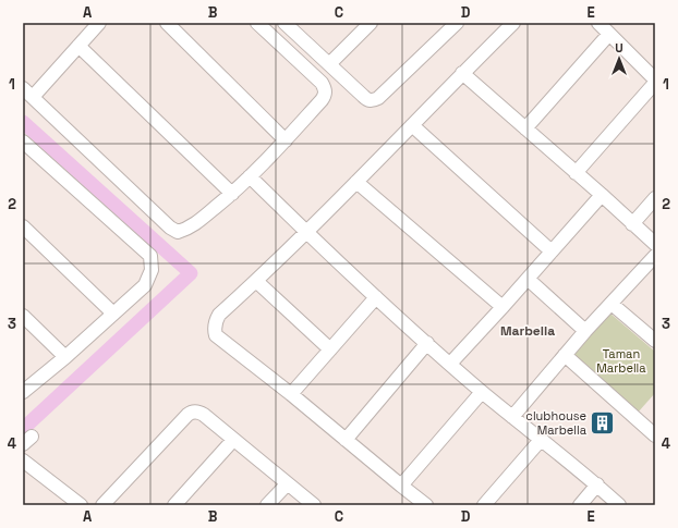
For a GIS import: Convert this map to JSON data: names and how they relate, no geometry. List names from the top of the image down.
{
  "districts": ["Marbella"],
  "parks": ["Taman Marbella"],
  "places": {
    "building": ["clubhouse Marbella"]
  },
  "north": "top",
  "grid": {
    "columns": [
      "A",
      "B",
      "C",
      "D",
      "E"
    ],
    "rows": [
      "1",
      "2",
      "3",
      "4"
    ]
  }
}
